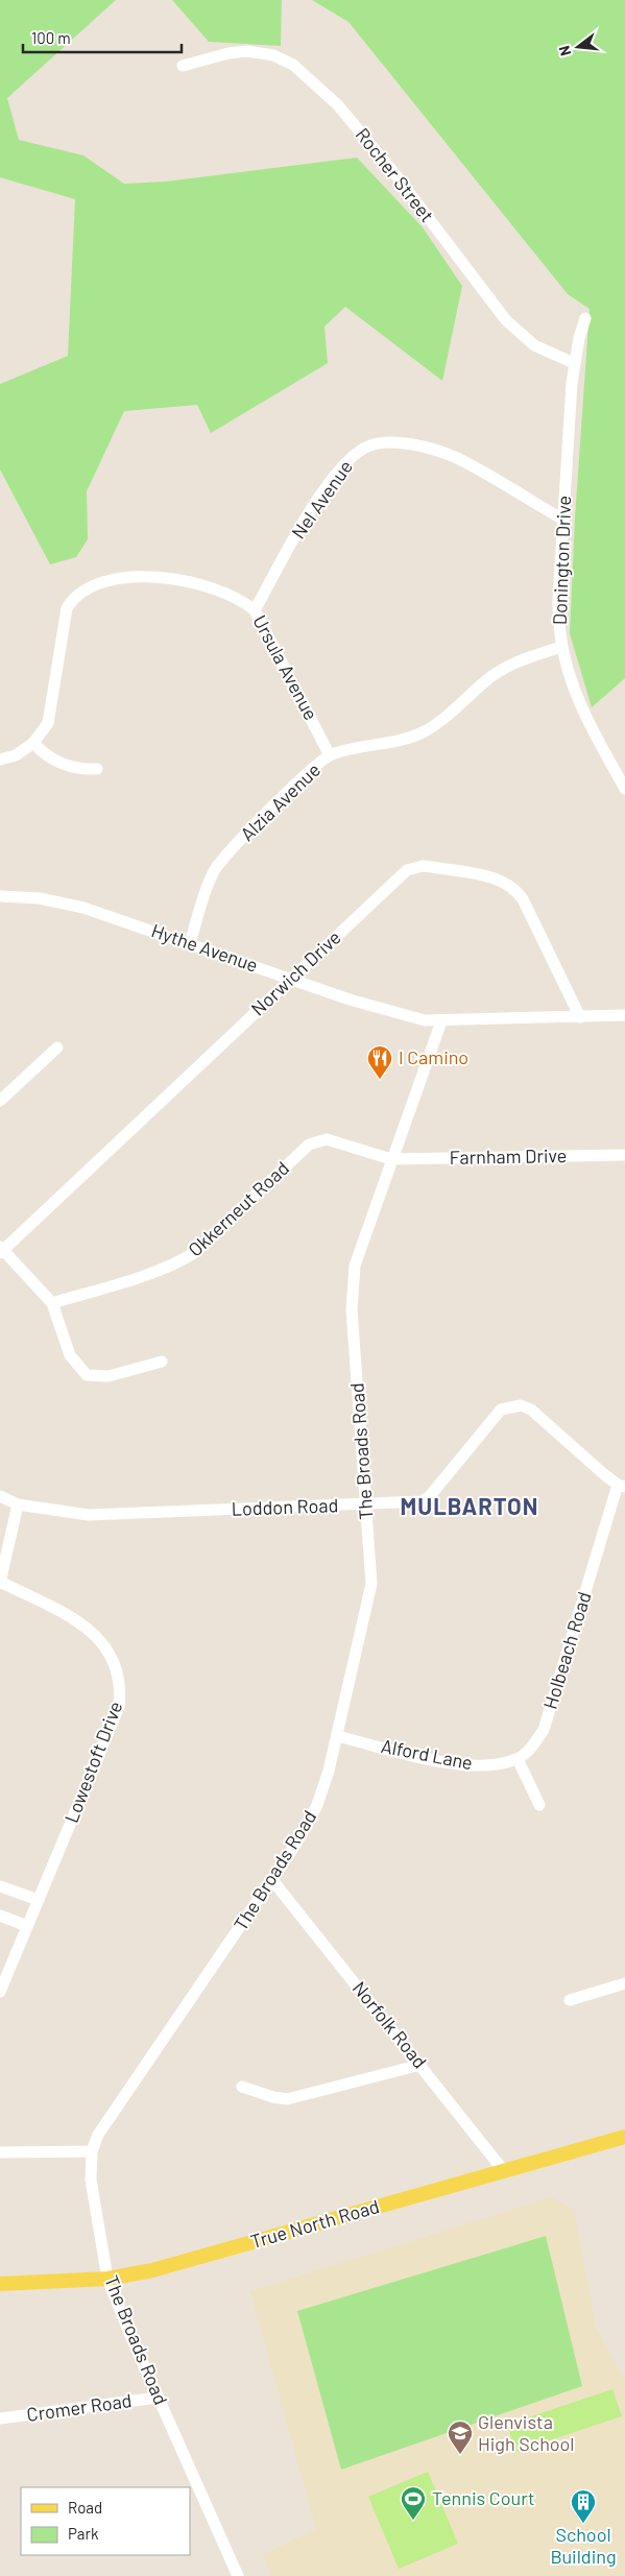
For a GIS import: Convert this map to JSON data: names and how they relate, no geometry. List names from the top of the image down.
{
  "streets": {
    "main road": ["True North Road"],
    "street": [
      "Rocher Street",
      "Nel Avenue",
      "Donington Drive",
      "Ursula Avenue",
      "Alzia Avenue",
      "Hythe Avenue",
      "Norwich Drive",
      "Farnham Drive",
      "Okkerneut Road",
      "The Broads Road",
      "Loddon Road",
      "Holbeach Road",
      "Alford Lane",
      "Lowestoft Drive",
      "Norfolk Road",
      "Cromer Road"
    ]
  },
  "crossings": [
    ["Rocher Street", "Donington Drive"],
    ["Nel Avenue", "Donington Drive"],
    ["Nel Avenue", "Ursula Avenue"],
    ["Donington Drive", "Alzia Avenue"],
    ["Ursula Avenue", "Alzia Avenue"],
    ["Alzia Avenue", "Hythe Avenue"],
    ["Hythe Avenue", "Norwich Drive"],
    ["Hythe Avenue", "The Broads Road"],
    ["Farnham Drive", "Okkerneut Road"],
    ["Farnham Drive", "The Broads Road"],
    ["Okkerneut Road", "The Broads Road"],
    ["The Broads Road", "Loddon Road"],
    ["The Broads Road", "Alford Lane"],
    ["The Broads Road", "Norfolk Road"],
    ["The Broads Road", "True North Road"],
    ["The Broads Road", "Cromer Road"],
    ["Loddon Road", "Holbeach Road"],
    ["Holbeach Road", "Alford Lane"],
    ["Norfolk Road", "True North Road"]
  ],
  "districts": ["MULBARTON"],
  "places": {
    "restaurant": ["I Camino"],
    "school or university": ["Glenvista High School"],
    "sports": ["Tennis Court"],
    "building": ["School Building"]
  },
  "legend": ["Road", "Park"],
  "scale_bar": "100 m",
  "north": "left"
}
